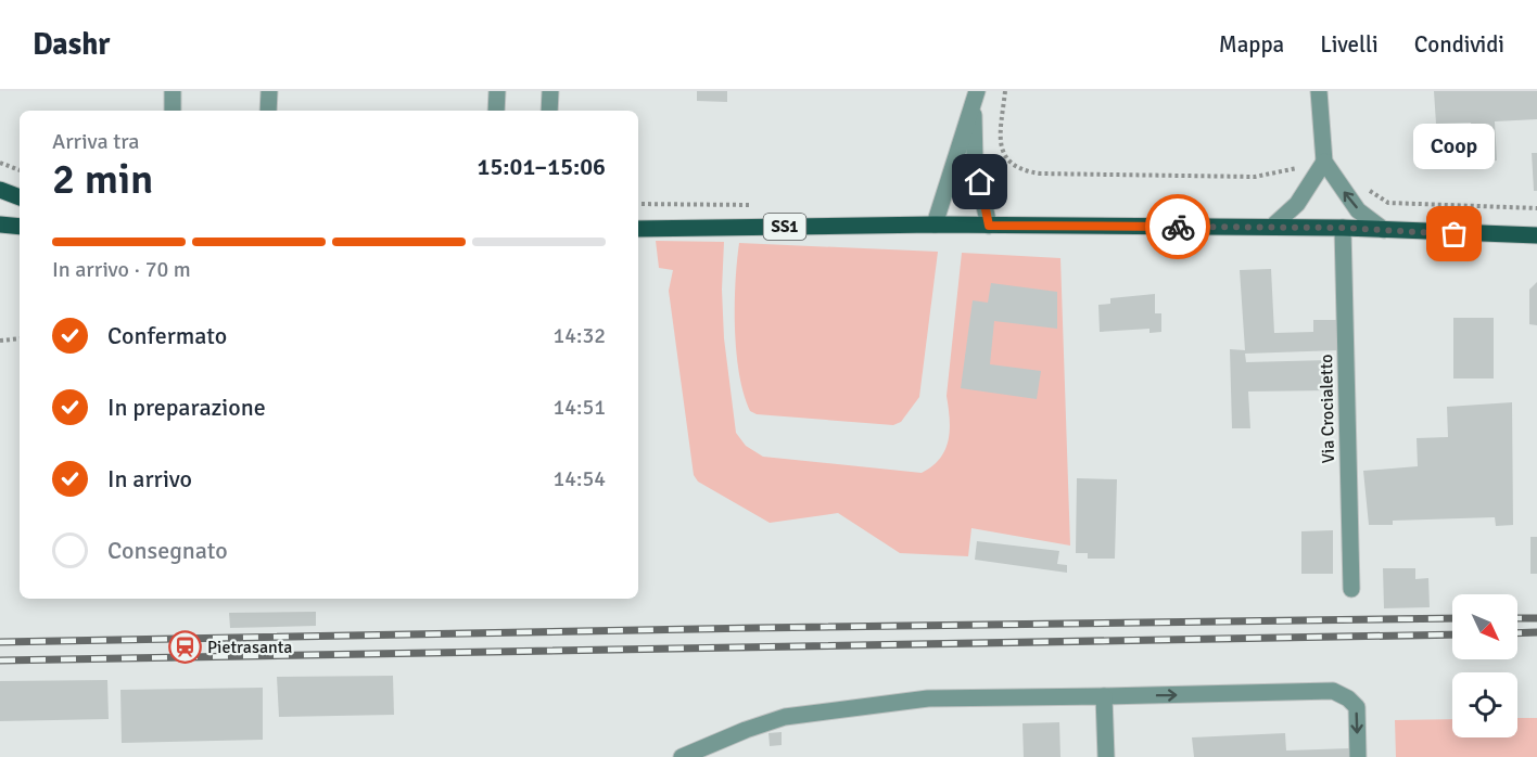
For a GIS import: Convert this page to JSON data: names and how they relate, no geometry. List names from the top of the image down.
{
  "streets": {
    "main road": ["SS1"],
    "street": ["Via Crocialetto"]
  },
  "crossings": [
    ["SS1", "Via Crocialetto"]
  ],
  "places": {
    "other": ["Coop"],
    "station": ["Pietrasanta"]
  },
  "north": "bottom right",
  "page": {
    "header": "Dashr",
    "nav": ["Mappa", "Livelli", "Condividi"],
    "heading": ["2 min", "Arriva tra", "15:01–15:06"],
    "bubble": "Coop",
    "bar": "In arrivo · 70 m",
    "list": [
      ["Confermato", "14:32"],
      ["In preparazione", "14:51"],
      ["In arrivo", "14:54"],
      "Consegnato"
    ]
  }
}
